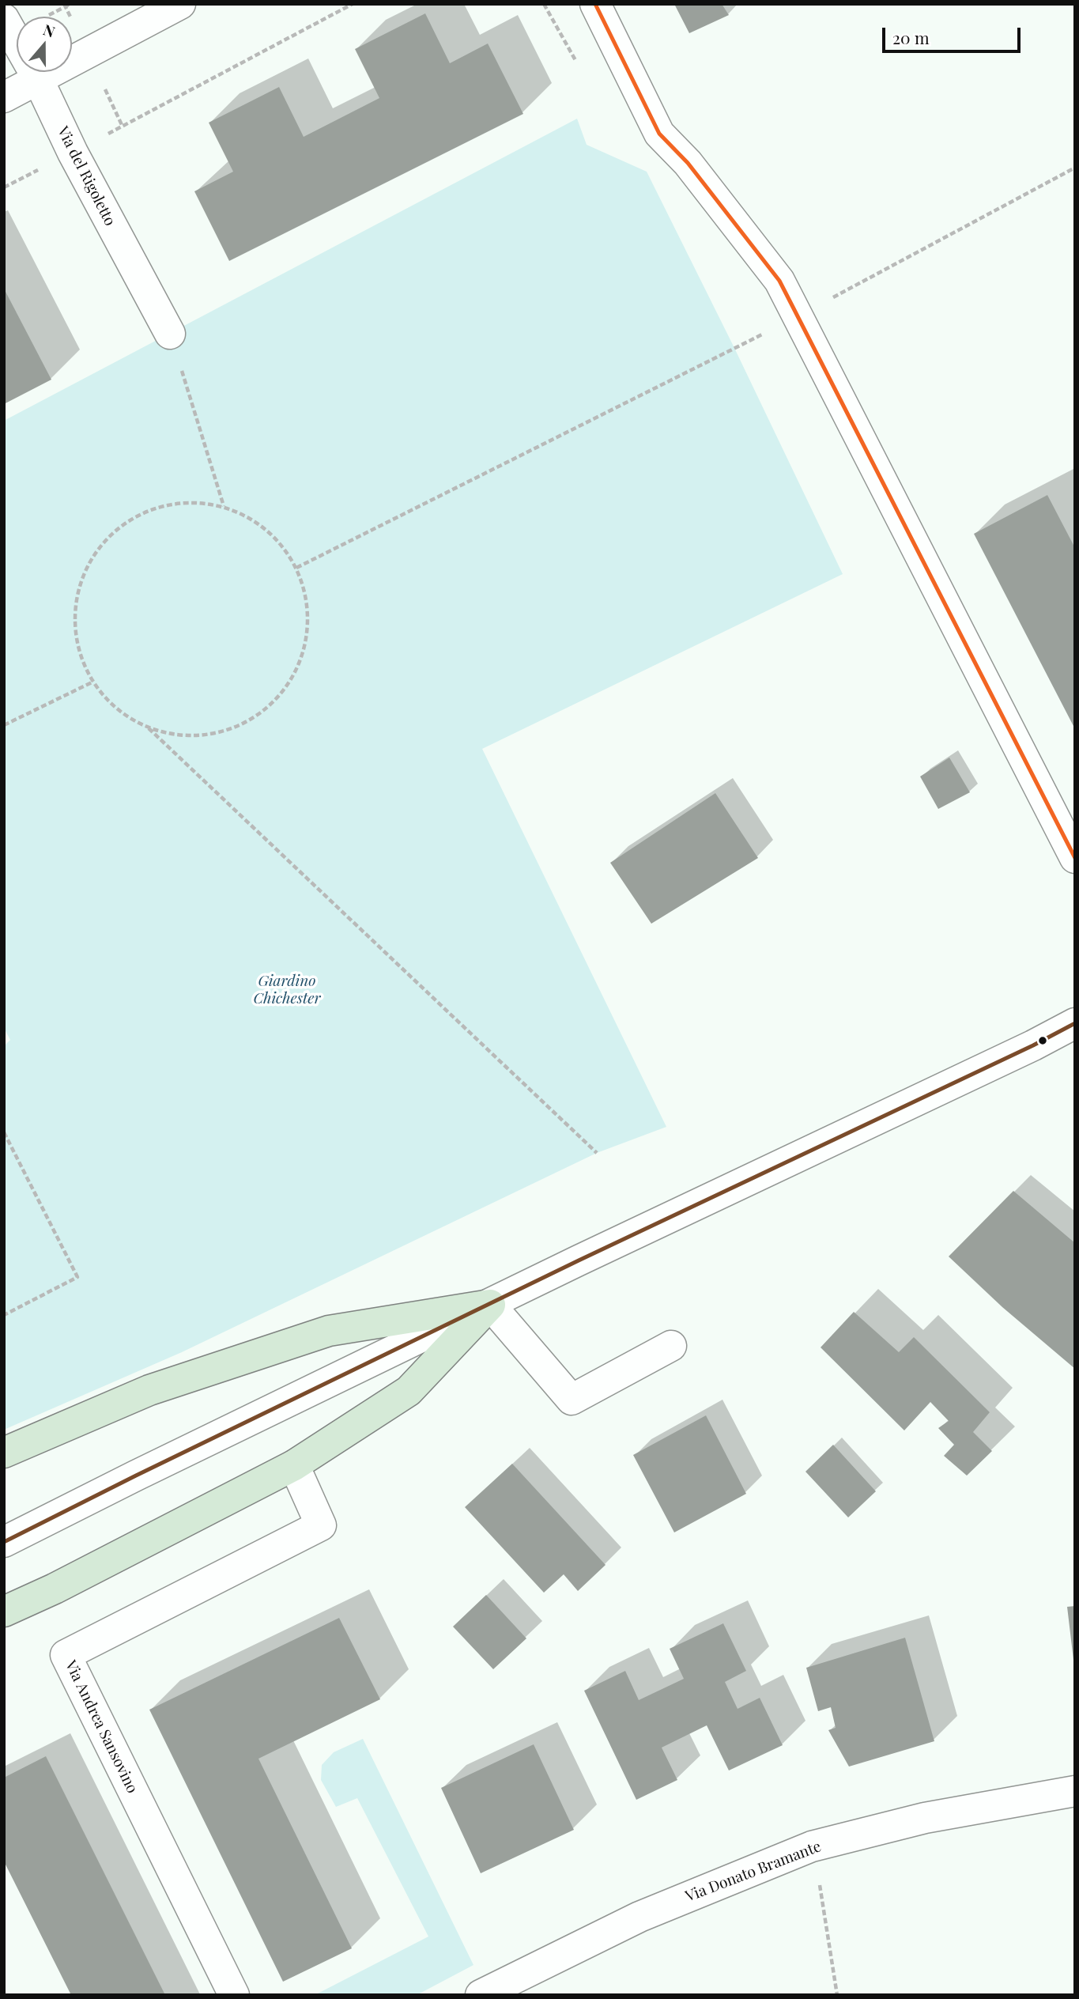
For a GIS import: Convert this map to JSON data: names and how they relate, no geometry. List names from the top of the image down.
{
  "streets": {
    "street": ["Via del Rigoletto", "Via Andrea Sansovino", "Via Donato Bramante"]
  },
  "parks": ["Giardino Chichester"],
  "scale_bar": "20 m",
  "north": "top"
}
